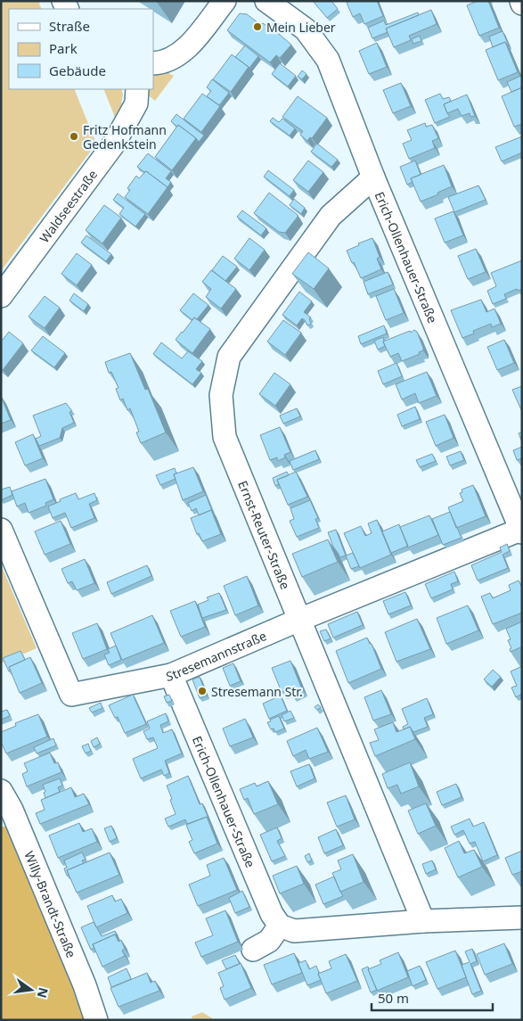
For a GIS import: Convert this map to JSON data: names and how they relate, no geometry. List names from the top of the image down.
{
  "streets": {
    "street": [
      "Waldseestraße",
      "Erich-Ollenhauer-Straße",
      "Ernst-Reuter-Straße",
      "Stresemannstraße",
      "Willy-Brandt-Straße"
    ]
  },
  "crossings": [
    ["Erich-Ollenhauer-Straße", "Ernst-Reuter-Straße"],
    ["Erich-Ollenhauer-Straße", "Stresemannstraße"],
    ["Ernst-Reuter-Straße", "Stresemannstraße"]
  ],
  "places": ["Mein Lieber", "Fritz Hofmann Gedenkstein", "Stresemann Str."],
  "legend": ["Straße", "Park", "Gebäude"],
  "scale_bar": "50 m",
  "north": "right"
}
